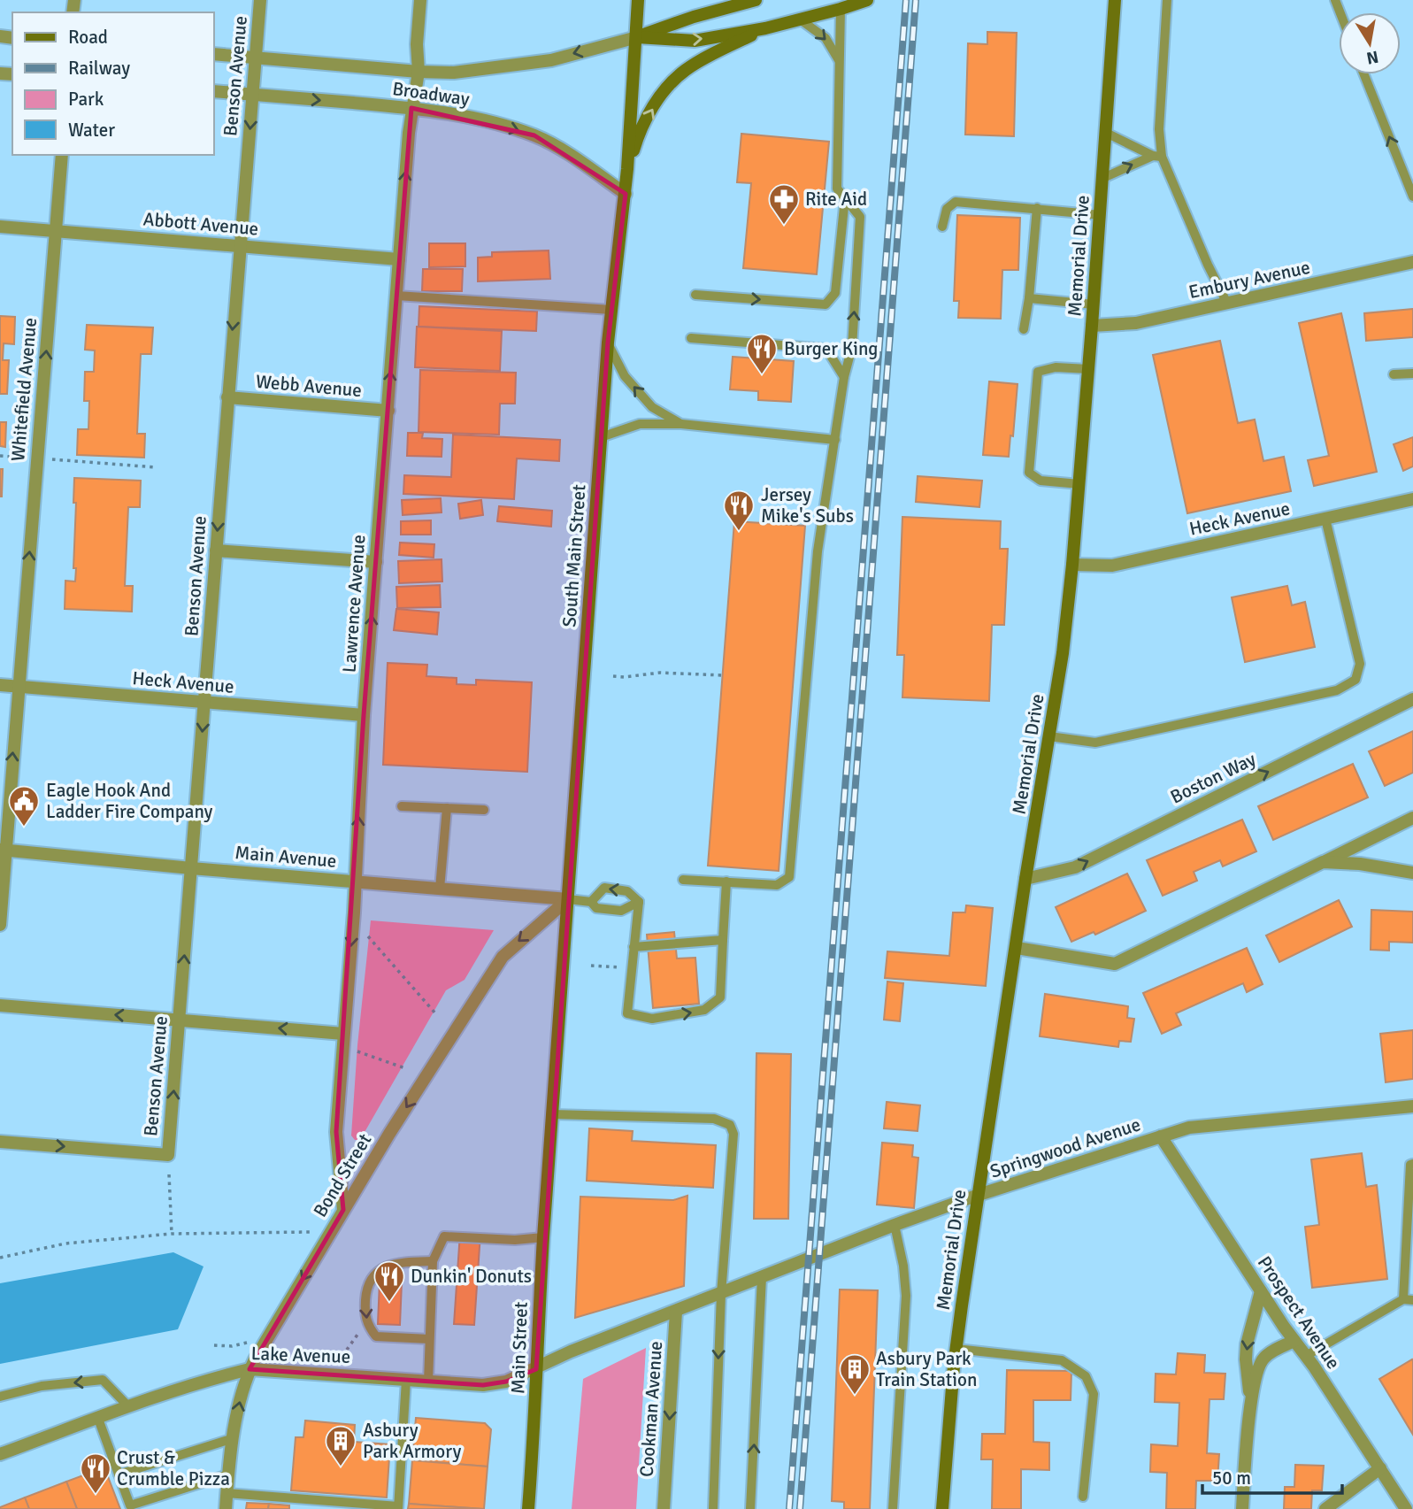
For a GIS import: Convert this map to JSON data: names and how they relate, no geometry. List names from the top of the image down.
{
  "streets": {
    "main road": ["Memorial Drive", "South Main Street", "Main Street"],
    "street": [
      "Benson Avenue",
      "Broadway",
      "Abbott Avenue",
      "Embury Avenue",
      "Webb Avenue",
      "Whitefield Avenue",
      "Heck Avenue",
      "Lawrence Avenue",
      "Boston Way",
      "Main Avenue",
      "Springwood Avenue",
      "Bond Street",
      "Prospect Avenue",
      "Lake Avenue",
      "Cookman Avenue"
    ]
  },
  "crossings": [
    ["Benson Avenue", "Broadway"],
    ["Benson Avenue", "Abbott Avenue"],
    ["Benson Avenue", "Webb Avenue"],
    ["Benson Avenue", "Heck Avenue"],
    ["Benson Avenue", "Main Avenue"],
    ["Broadway", "South Main Street"],
    ["Broadway", "Lawrence Avenue"],
    ["Abbott Avenue", "Whitefield Avenue"],
    ["Abbott Avenue", "Lawrence Avenue"],
    ["Memorial Drive", "Embury Avenue"],
    ["Memorial Drive", "Heck Avenue"],
    ["Memorial Drive", "Boston Way"],
    ["Memorial Drive", "Springwood Avenue"],
    ["Webb Avenue", "Lawrence Avenue"],
    ["Whitefield Avenue", "Heck Avenue"],
    ["Whitefield Avenue", "Main Avenue"],
    ["Heck Avenue", "Lawrence Avenue"],
    ["South Main Street", "Main Avenue"],
    ["South Main Street", "Bond Street"],
    ["South Main Street", "Main Street"],
    ["Lawrence Avenue", "Main Avenue"],
    ["Lawrence Avenue", "Bond Street"],
    ["Main Avenue", "Bond Street"],
    ["Springwood Avenue", "Prospect Avenue"],
    ["Springwood Avenue", "Main Street"],
    ["Springwood Avenue", "Lake Avenue"],
    ["Springwood Avenue", "Cookman Avenue"],
    ["Bond Street", "Lake Avenue"],
    ["Main Street", "Lake Avenue"]
  ],
  "one_way": ["Whitefield Avenue", "Cookman Avenue"],
  "places": {
    "pharmacy": ["Rite Aid"],
    "restaurant": [
      "Burger King",
      "Jersey Mike's Subs",
      "Dunkin' Donuts",
      "Crust & Crumble Pizza"
    ],
    "public building": ["Eagle Hook And Ladder Fire Company"],
    "building": ["Asbury Park Train Station", "Asbury Park Armory"]
  },
  "legend": [
    "Road",
    "Railway",
    "Park",
    "Water"
  ],
  "scale_bar": "50 m",
  "north": "bottom"
}
